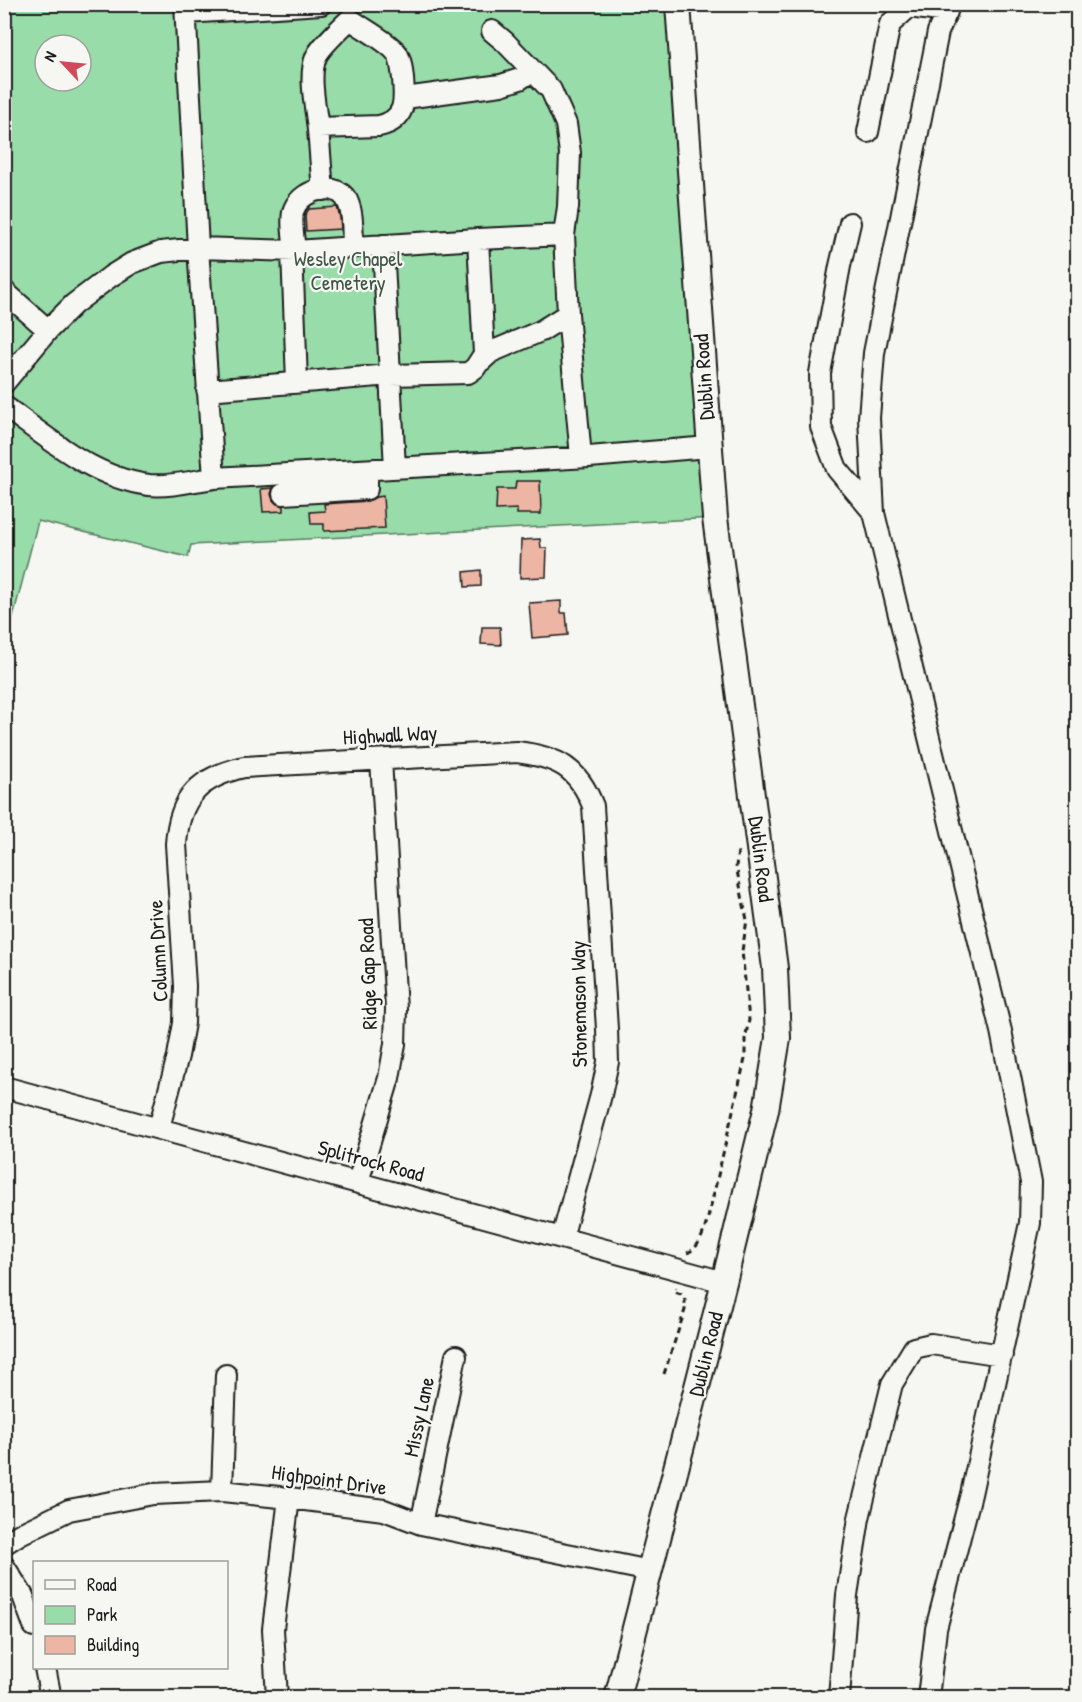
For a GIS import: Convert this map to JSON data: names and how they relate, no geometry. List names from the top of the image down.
{
  "streets": {
    "main road": ["Dublin Road"],
    "street": [
      "Highwall Way",
      "Column Drive",
      "Ridge Gap Road",
      "Stonemason Way",
      "Splitrock Road",
      "Missy Lane",
      "Highpoint Drive"
    ]
  },
  "crossings": [
    ["Dublin Road", "Splitrock Road"],
    ["Dublin Road", "Highpoint Drive"],
    ["Highwall Way", "Column Drive"],
    ["Highwall Way", "Ridge Gap Road"],
    ["Highwall Way", "Stonemason Way"],
    ["Column Drive", "Splitrock Road"],
    ["Ridge Gap Road", "Splitrock Road"],
    ["Stonemason Way", "Splitrock Road"],
    ["Missy Lane", "Highpoint Drive"]
  ],
  "parks": ["Wesley Chapel Cemetery"],
  "legend": ["Road", "Park", "Building"],
  "north": "top left"
}
